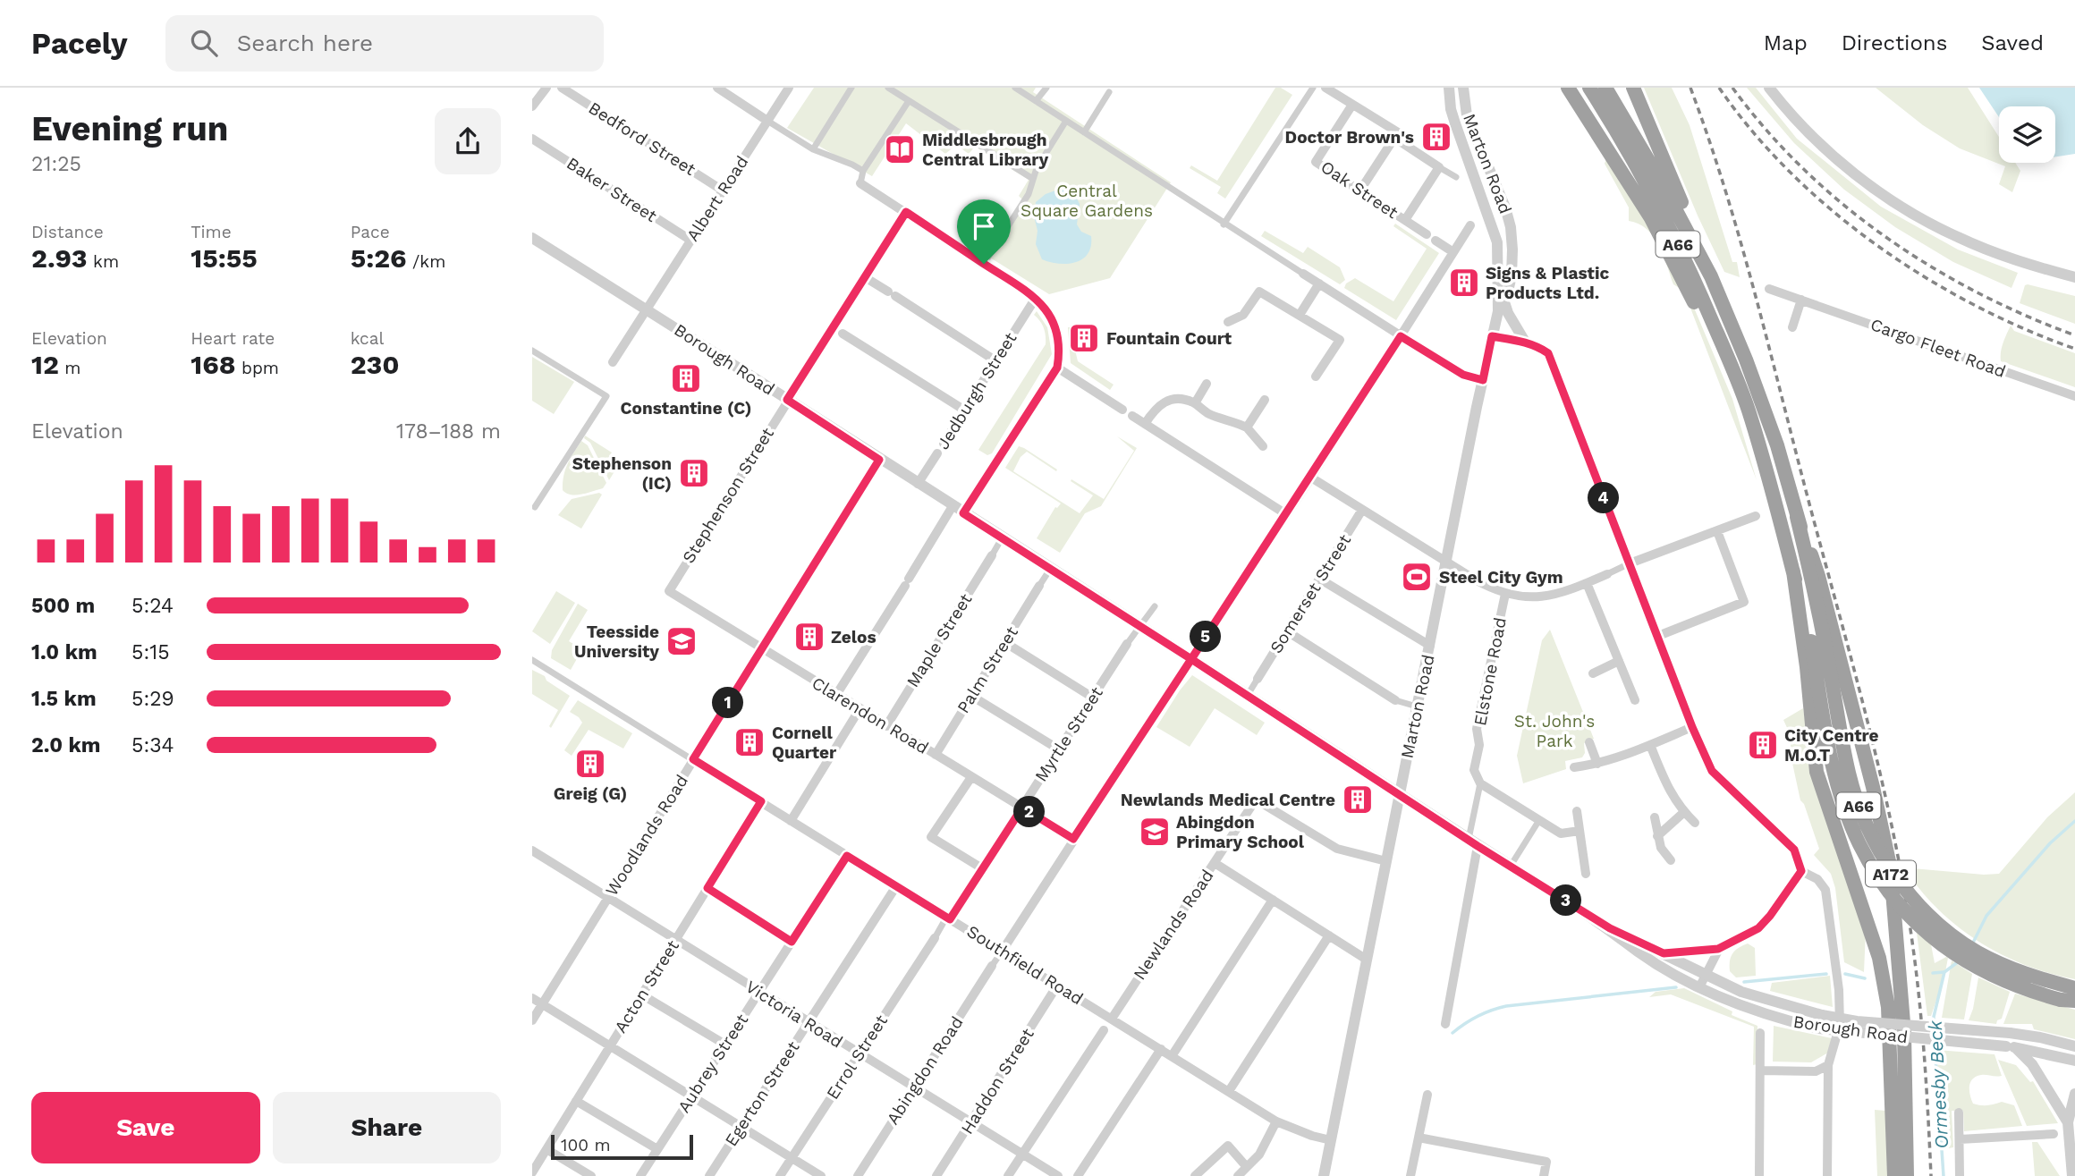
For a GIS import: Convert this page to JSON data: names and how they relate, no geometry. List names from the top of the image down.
{
  "streets": {
    "highway": ["A66", "A172"],
    "street": [
      "Bedford Street",
      "Marton Road",
      "Baker Street",
      "Oak Street",
      "Albert Road",
      "Cargo Fleet Road",
      "Borough Road",
      "Jedburgh Street",
      "Stephenson Street",
      "Somerset Street",
      "Maple Street",
      "Palm Street",
      "Elstone Road",
      "Clarendon Road",
      "Myrtle Street",
      "Woodlands Road",
      "Newlands Road",
      "Southfield Road",
      "Acton Street",
      "Victoria Road",
      "Errol Street",
      "Aubrey Street",
      "Abingdon Road",
      "Haddon Street",
      "Egerton Street"
    ]
  },
  "crossings": [
    ["Bedford Street", "Albert Road"],
    ["Marton Road", "Borough Road"],
    ["Marton Road", "Newlands Road"],
    ["Marton Road", "Southfield Road"],
    ["Baker Street", "Albert Road"],
    ["Albert Road", "Borough Road"],
    ["A66", "A172"],
    ["Borough Road", "Jedburgh Street"],
    ["Borough Road", "Stephenson Street"],
    ["Borough Road", "Woodlands Road"],
    ["Stephenson Street", "Clarendon Road"],
    ["Maple Street", "Clarendon Road"],
    ["Palm Street", "Clarendon Road"],
    ["Clarendon Road", "Myrtle Street"],
    ["Clarendon Road", "Woodlands Road"],
    ["Myrtle Street", "Southfield Road"],
    ["Woodlands Road", "Southfield Road"],
    ["Woodlands Road", "Victoria Road"],
    ["Newlands Road", "Southfield Road"],
    ["Southfield Road", "Acton Street"],
    ["Southfield Road", "Aubrey Street"],
    ["Southfield Road", "Haddon Street"],
    ["Southfield Road", "Egerton Street"],
    ["Acton Street", "Victoria Road"],
    ["Victoria Road", "Errol Street"],
    ["Victoria Road", "Aubrey Street"],
    ["Victoria Road", "Abingdon Road"],
    ["Victoria Road", "Haddon Street"],
    ["Victoria Road", "Egerton Street"]
  ],
  "water": ["Ormesby Beck"],
  "parks": ["Central Square Gardens", "St. John's Park"],
  "places": {
    "building": [
      "Doctor Brown's",
      "Signs & Plastic Products Ltd.",
      "Fountain Court",
      "Constantine (C)",
      "Stephenson (IC)",
      "Zelos",
      "Cornell Quarter",
      "City Centre M.O.T",
      "Greig (G)",
      "Newlands Medical Centre"
    ],
    "library": ["Middlesbrough Central Library"],
    "sports": ["Steel City Gym"],
    "school or university": ["Teesside University", "Abingdon Primary School"]
  },
  "scale_bar": "100 m",
  "page": {
    "header": "Pacely",
    "search": "Search here",
    "nav": ["Map", "Directions", "Saved"],
    "heading": ["Evening run", "21:25"],
    "stats": [
      ["Distance", "2.93 km"],
      ["Time", "15:55"],
      ["Pace", "5:26 /km"],
      ["Elevation", "12 m"],
      ["Heart rate", "168 bpm"],
      ["kcal", "230"]
    ],
    "chart": ["Elevation", "178–188 m"],
    "pins": [
      "4",
      "5",
      "1",
      "2",
      "3"
    ],
    "list": [
      {
        "name": "500 m",
        "note": "5:24"
      },
      {
        "name": "1.0 km",
        "note": "5:15"
      },
      {
        "name": "1.5 km",
        "note": "5:29"
      },
      {
        "name": "2.0 km",
        "note": "5:34"
      }
    ],
    "buttons": ["Save", "Share"],
    "scale": "100 m"
  }
}
